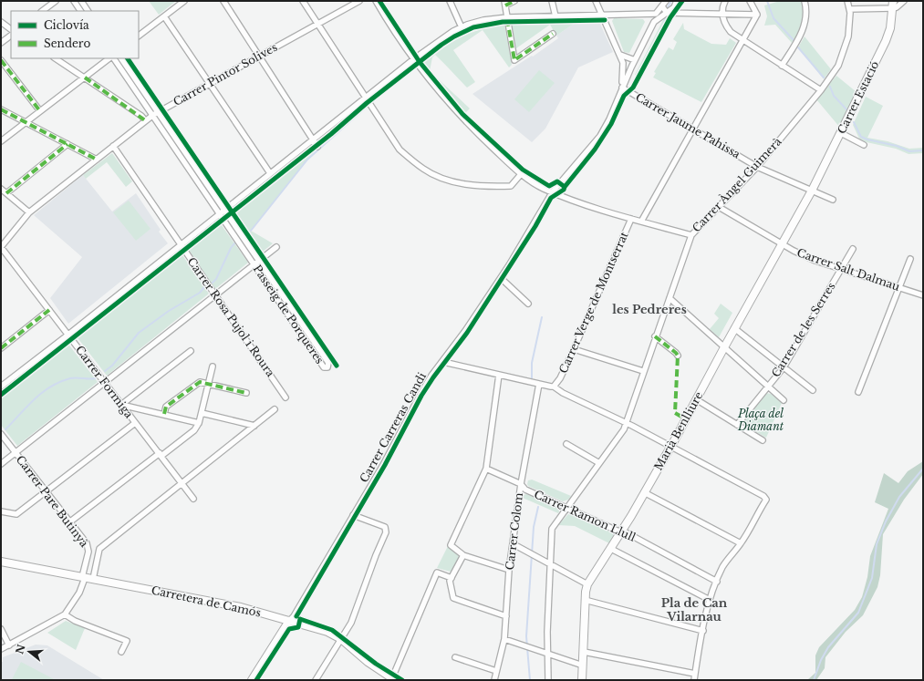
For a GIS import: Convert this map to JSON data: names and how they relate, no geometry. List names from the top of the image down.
{
  "streets": {
    "street": [
      "Carrer Pintor Solives",
      "Carrer Estació",
      "Carrer Jaume Pahissa",
      "Carrer Àngel Guimerà",
      "Carrer Salt Dalmau",
      "Carrer Verge de Montserrat",
      "Passeig de Porqueres",
      "Carrer Rosa Pujol i Roura",
      "Carrer de les Serres",
      "Carrer Formiga",
      "Carrer Carreras Candi",
      "Marià Benlliure",
      "Carrer Pare Butinyà",
      "Carrer Ramon Llull",
      "Carrer Colom",
      "Carretera de Camós"
    ]
  },
  "crossings": [
    ["Carrer Pintor Solives", "Passeig de Porqueres"],
    ["Carrer Pintor Solives", "Carrer Rosa Pujol i Roura"],
    ["Carrer Pintor Solives", "Carrer Formiga"],
    ["Carrer Estació", "Carrer Jaume Pahissa"],
    ["Carrer Estació", "Marià Benlliure"],
    ["Carrer Jaume Pahissa", "Carrer Àngel Guimerà"],
    ["Carrer Jaume Pahissa", "Carrer Carreras Candi"],
    ["Carrer Jaume Pahissa", "Marià Benlliure"],
    ["Carrer Àngel Guimerà", "Carrer Salt Dalmau"],
    ["Carrer Àngel Guimerà", "Carrer Ramon Llull"],
    ["Carrer Salt Dalmau", "Carrer de les Serres"],
    ["Carrer Salt Dalmau", "Marià Benlliure"],
    ["Carrer Carreras Candi", "Carretera de Camós"],
    ["Marià Benlliure", "Carrer Ramon Llull"],
    ["Carrer Ramon Llull", "Carrer Colom"]
  ],
  "districts": ["les Pedreres", "Pla de Can Vilarnau"],
  "parks": ["Plaça del Diamant"],
  "legend": ["Ciclovía", "Sendero"],
  "north": "left"
}
